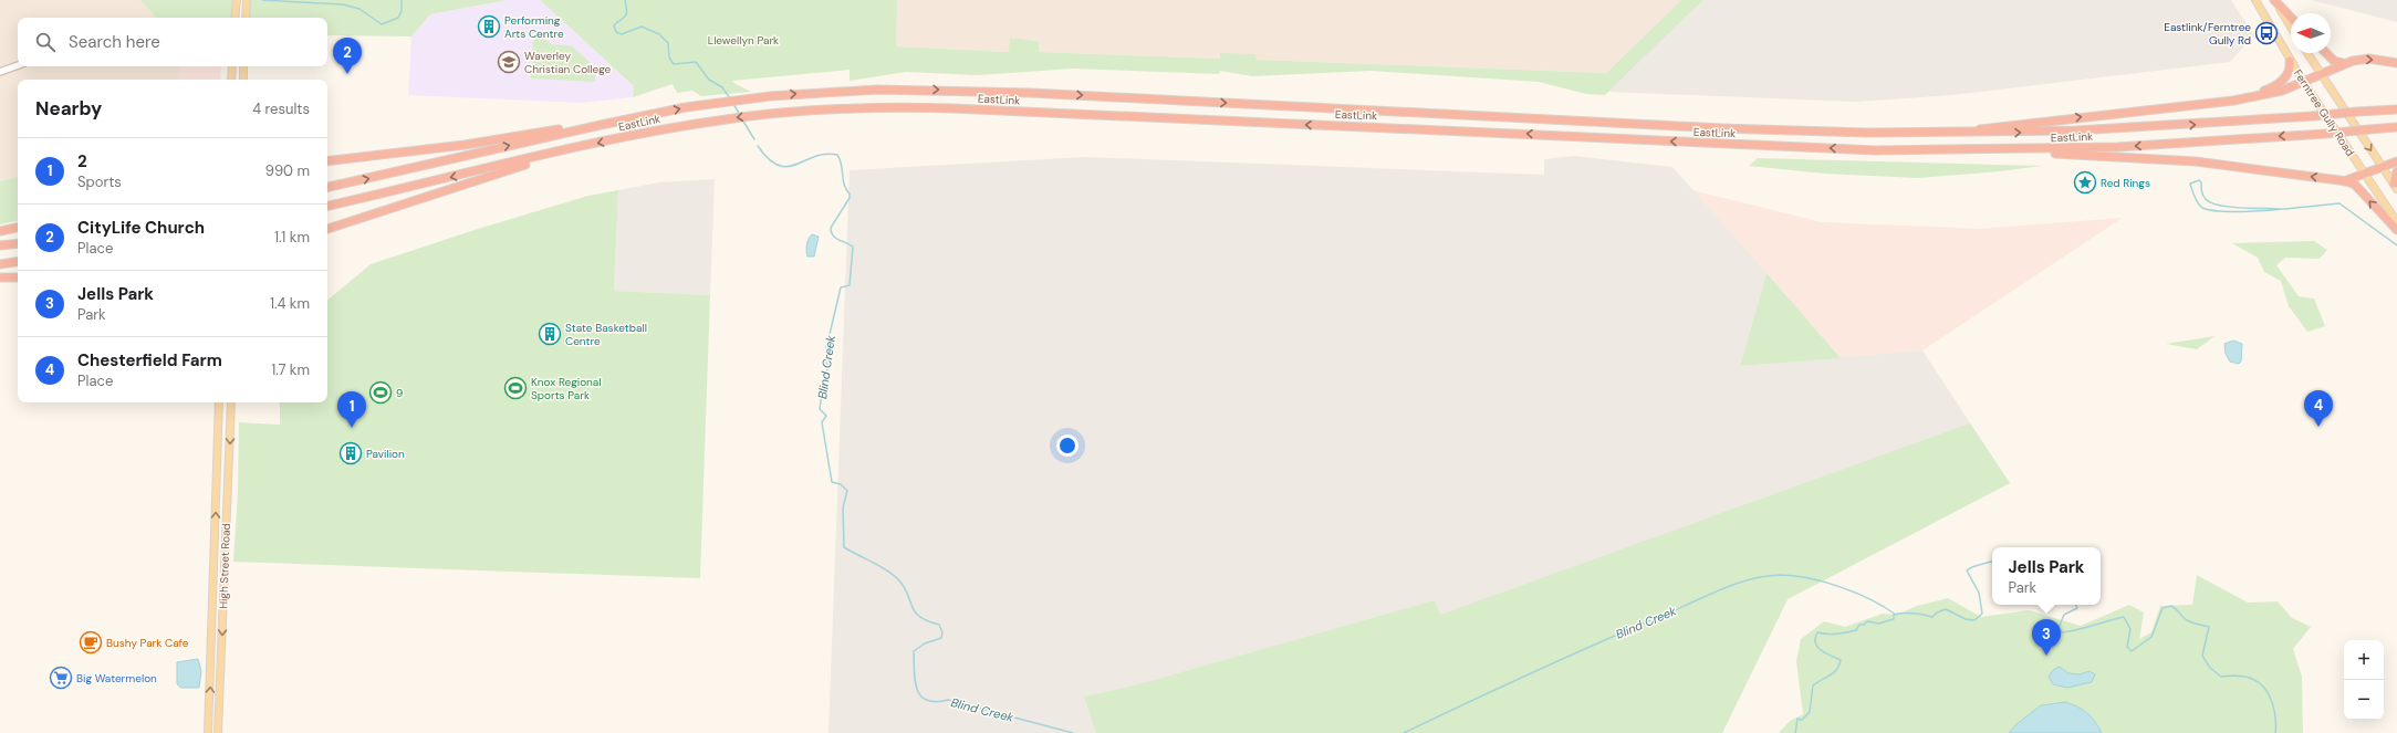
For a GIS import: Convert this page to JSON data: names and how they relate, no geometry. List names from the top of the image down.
{
  "streets": {
    "highway": ["EastLink"],
    "main road": ["Ferntree Gully Road", "High Street Road"]
  },
  "water": ["Blind Creek"],
  "parks": ["Llewellyn Park"],
  "places": {
    "building": ["Performing Arts Centre", "State Basketball Centre", "Pavilion"],
    "bus stop": ["Eastlink/Ferntree Gully Rd"],
    "school or university": ["Waverley Christian College"],
    "place": ["Red Rings"],
    "sports": ["Knox Regional Sports Park", "9"],
    "cafe": ["Bushy Park Cafe"],
    "supermarket": ["Big Watermelon"]
  },
  "north": "left",
  "page": {
    "search": "Search here",
    "pins": [
      "2",
      "4",
      "1",
      "3"
    ],
    "heading": ["Nearby", "4 results"],
    "list": [
      {
        "mark": "1",
        "name": "2",
        "note": "Sports",
        "value": "990 m"
      },
      {
        "mark": "2",
        "name": "CityLife Church",
        "note": "Place",
        "value": "1.1 km"
      },
      {
        "mark": "3",
        "name": "Jells Park",
        "note": "Park",
        "value": "1.4 km"
      },
      {
        "mark": "4",
        "name": "Chesterfield Farm",
        "note": "Place",
        "value": "1.7 km"
      }
    ],
    "popup": ["Jells Park", "Park"],
    "map_buttons": ["+", "−"]
  }
}
